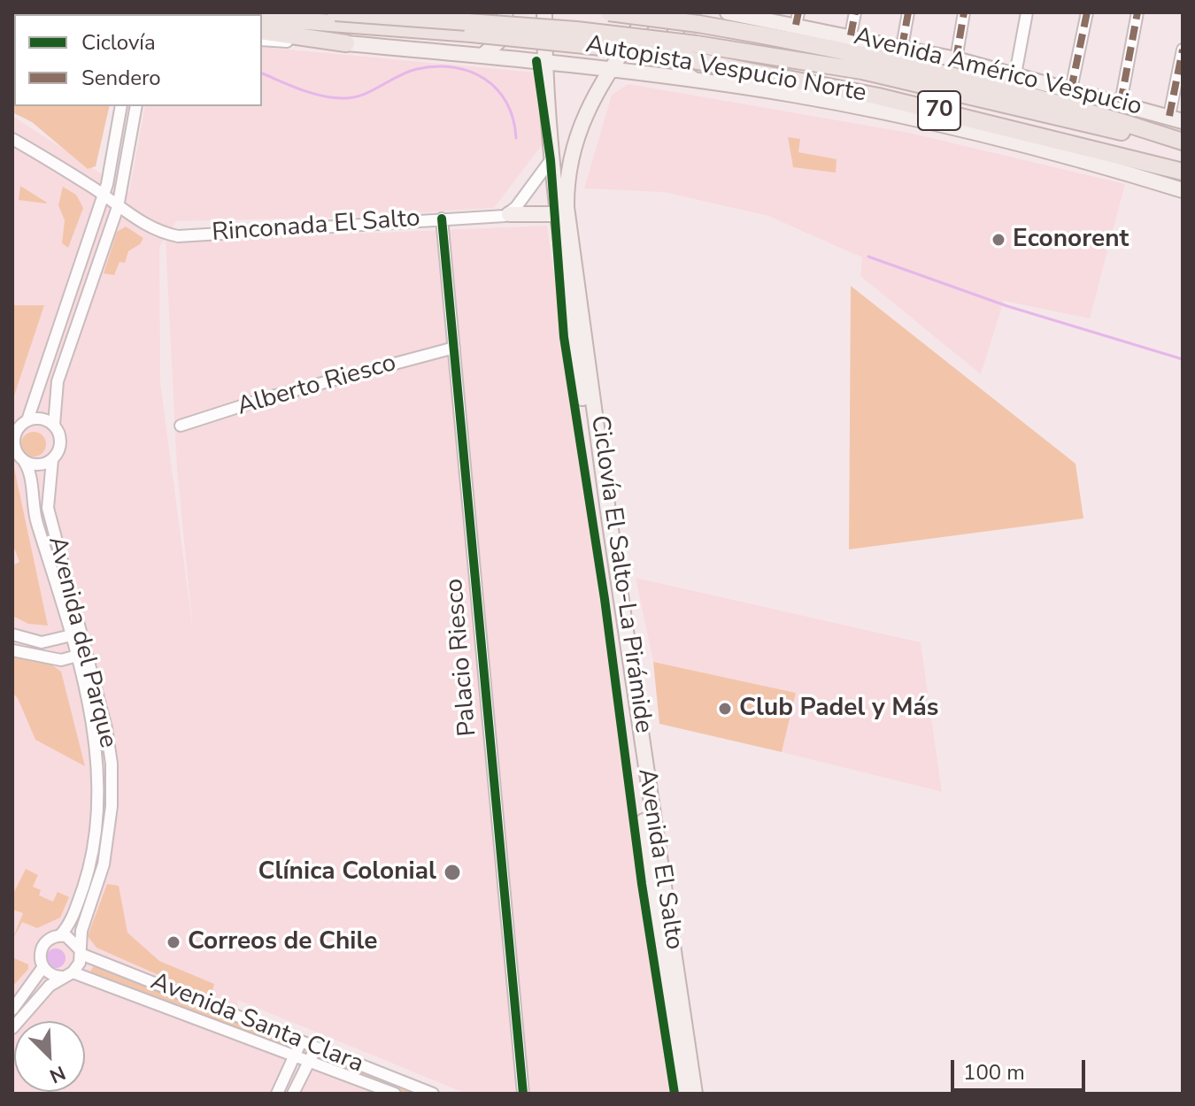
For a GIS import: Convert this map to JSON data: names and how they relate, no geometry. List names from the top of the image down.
{
  "streets": {
    "highway": ["Autopista Vespucio Norte", "70"],
    "main road": ["Avenida Américo Vespucio", "Avenida El Salto"],
    "street": [
      "Rinconada El Salto",
      "Alberto Riesco",
      "Avenida del Parque",
      "Palacio Riesco",
      "Avenida Santa Clara"
    ],
    "cycle path": ["Ciclovía El Salto-La Pirámide"]
  },
  "crossings": [
    ["Autopista Vespucio Norte", "70"],
    ["Rinconada El Salto", "Palacio Riesco"],
    ["Alberto Riesco", "Palacio Riesco"],
    ["Avenida del Parque", "Avenida Santa Clara"]
  ],
  "places": [
    "Econorent",
    "Club Padel y Más",
    "Clínica Colonial",
    "Correos de Chile"
  ],
  "legend": ["Ciclovía", "Sendero"],
  "scale_bar": "100 m",
  "north": "bottom right"
}
